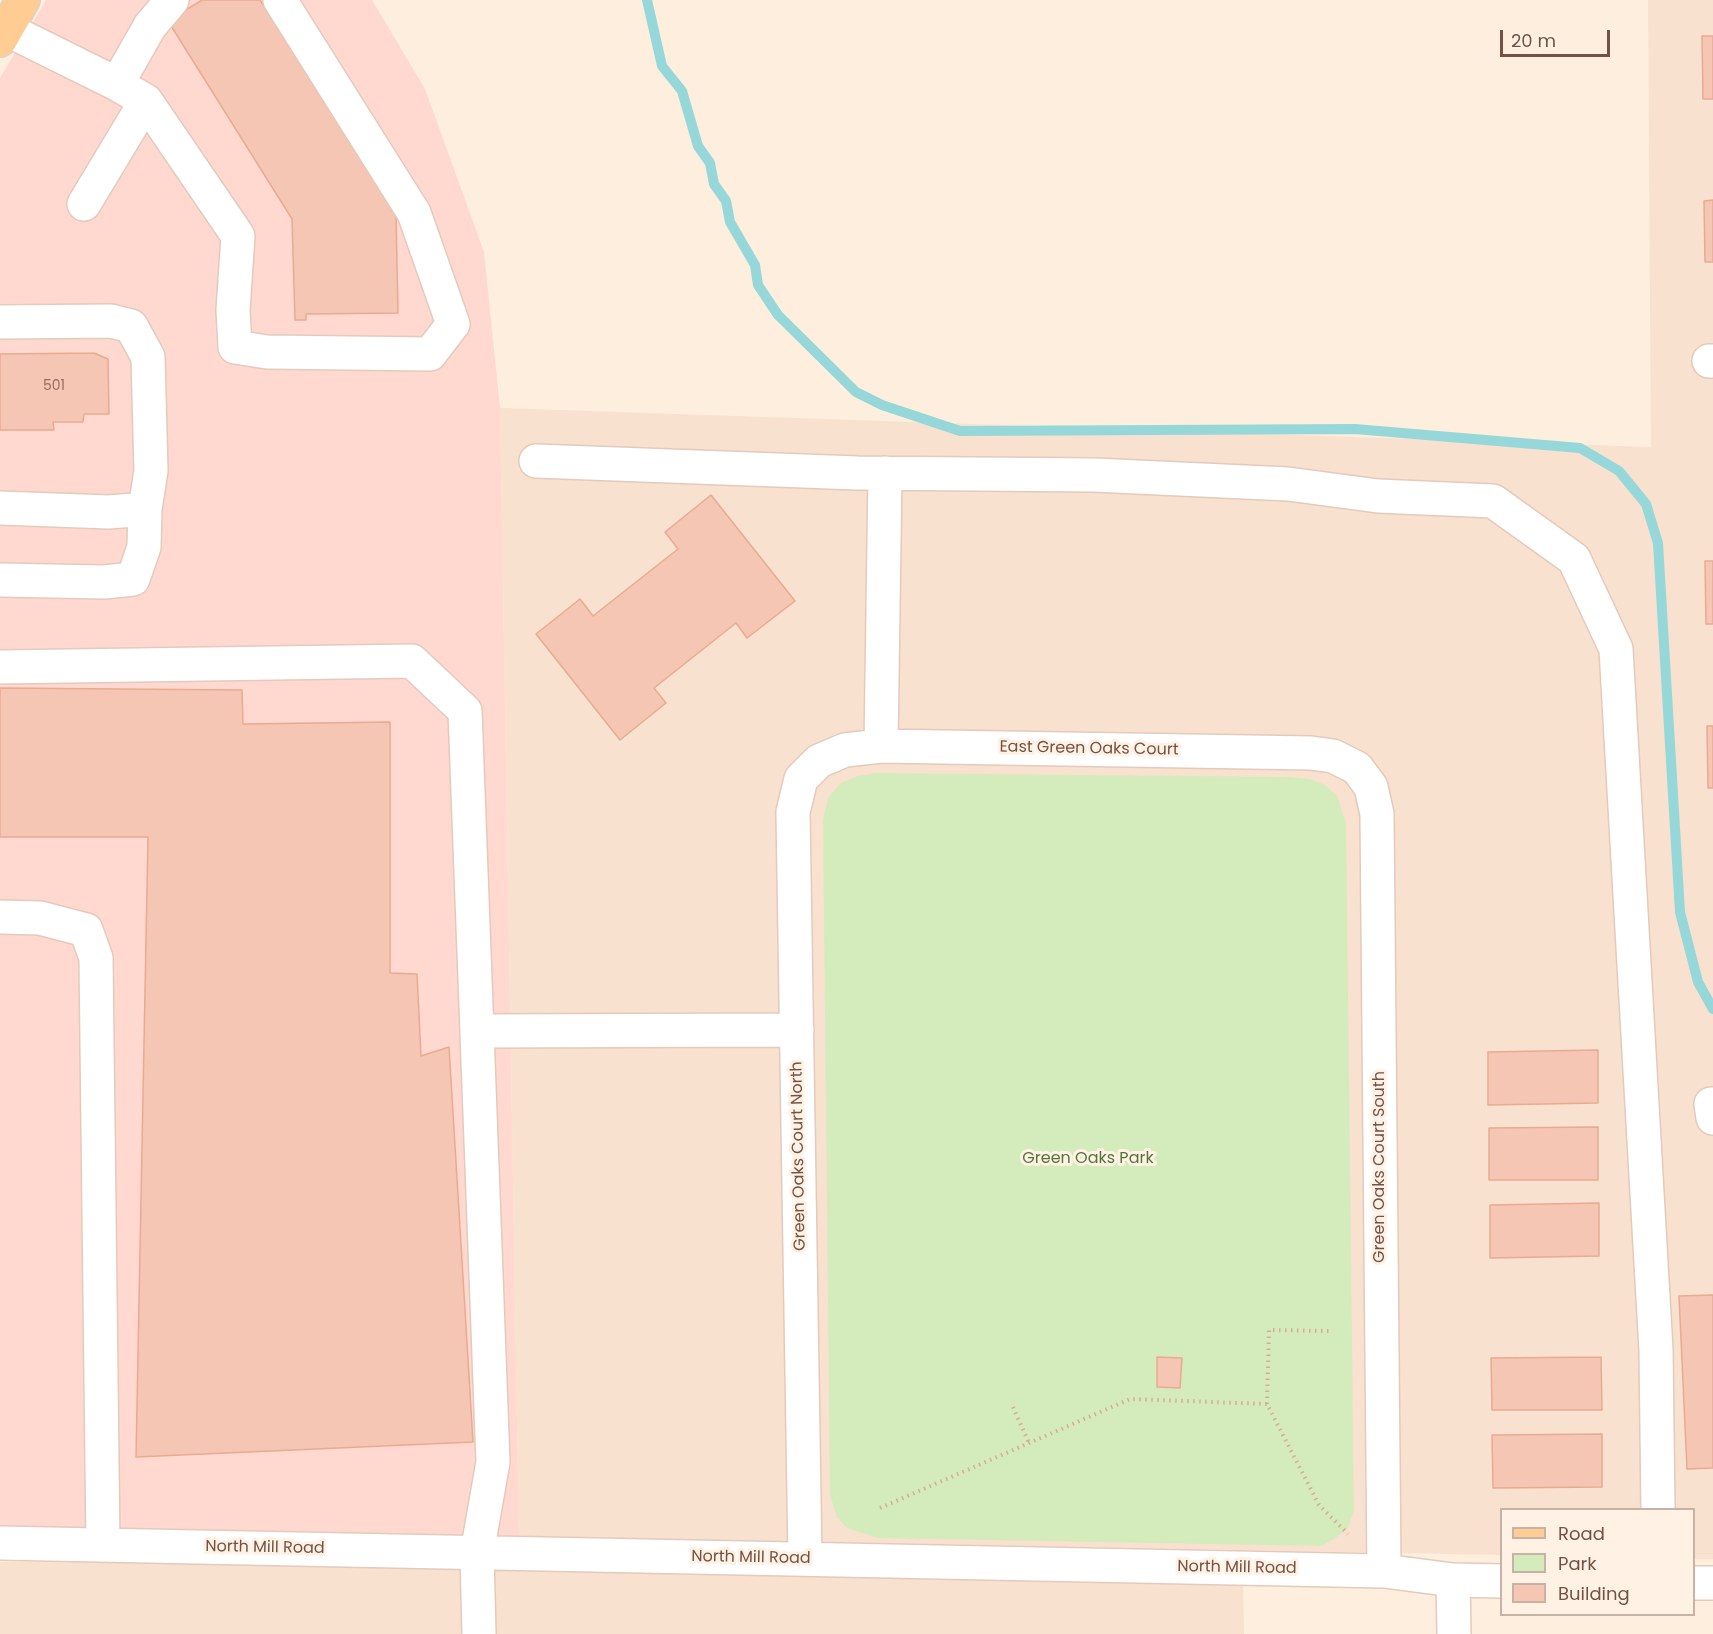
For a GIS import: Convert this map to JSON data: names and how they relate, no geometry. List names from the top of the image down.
{
  "streets": {
    "street": [
      "East Green Oaks Court",
      "Green Oaks Court North",
      "Green Oaks Court South",
      "North Mill Road"
    ]
  },
  "crossings": [
    ["East Green Oaks Court", "Green Oaks Court North"],
    ["East Green Oaks Court", "Green Oaks Court South"],
    ["Green Oaks Court North", "North Mill Road"],
    ["Green Oaks Court South", "North Mill Road"]
  ],
  "parks": ["Green Oaks Park"],
  "house_numbers": ["501"],
  "legend": ["Road", "Park", "Building"],
  "scale_bar": "20 m"
}
